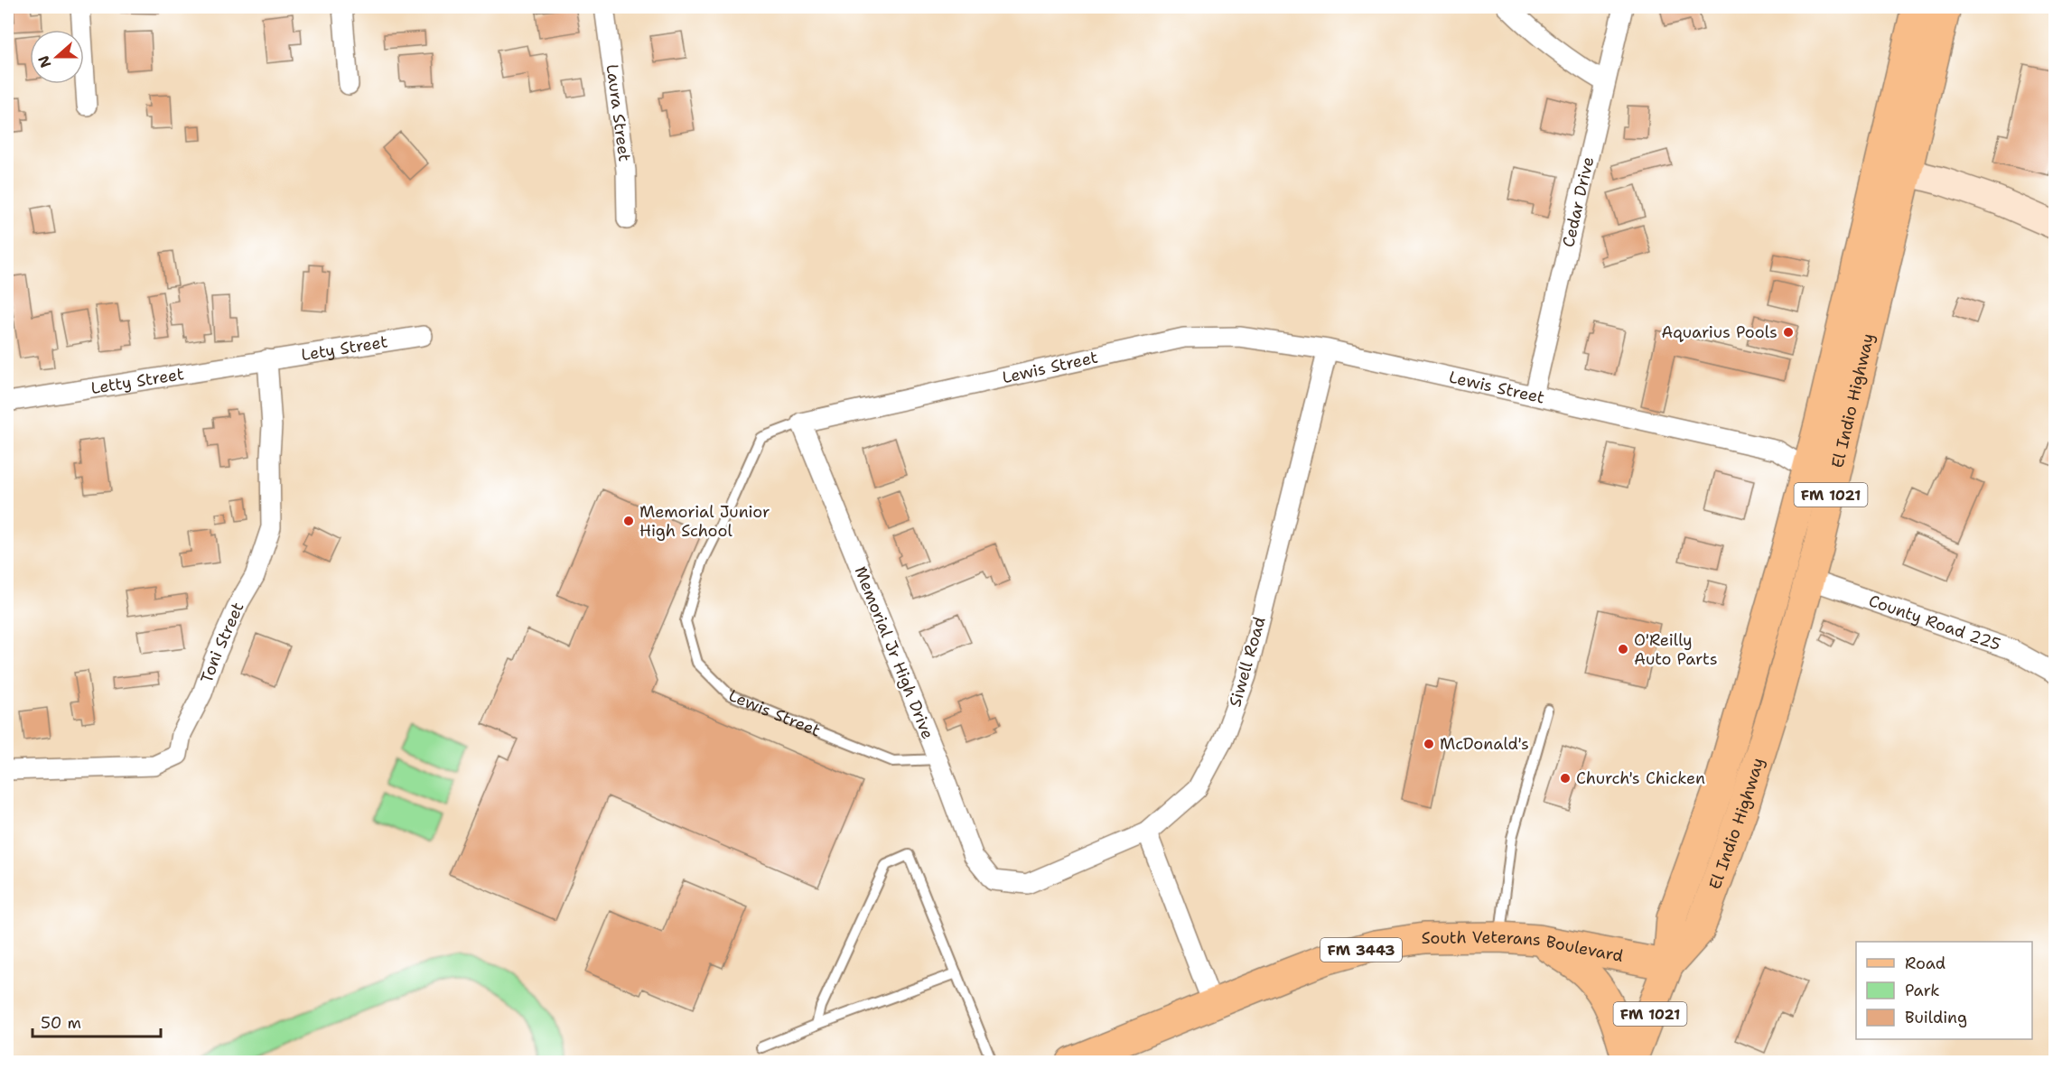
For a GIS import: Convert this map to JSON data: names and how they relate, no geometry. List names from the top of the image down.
{
  "streets": {
    "main road": [
      "El Indio Highway",
      "FM 1021",
      "South Veterans Boulevard",
      "FM 3443"
    ],
    "street": [
      "Laura Street",
      "Cedar Drive",
      "Lety Street",
      "Lewis Street",
      "Letty Street",
      "County Road 225",
      "Toni Street",
      "Memorial Jr High Drive",
      "Siwell Road"
    ]
  },
  "crossings": [
    ["Cedar Drive", "Lewis Street"],
    ["Lety Street", "Letty Street"],
    ["Lety Street", "Toni Street"],
    ["Lewis Street", "El Indio Highway"],
    ["Lewis Street", "Memorial Jr High Drive"],
    ["Lewis Street", "Siwell Road"],
    ["Letty Street", "Toni Street"],
    ["El Indio Highway", "County Road 225"],
    ["El Indio Highway", "South Veterans Boulevard"],
    ["Memorial Jr High Drive", "Siwell Road"]
  ],
  "places": [
    "Aquarius Pools",
    "Memorial Junior High School",
    "O'Reilly Auto Parts",
    "McDonald's",
    "Church's Chicken"
  ],
  "legend": ["Road", "Park", "Building"],
  "scale_bar": "50 m",
  "north": "left"
}
